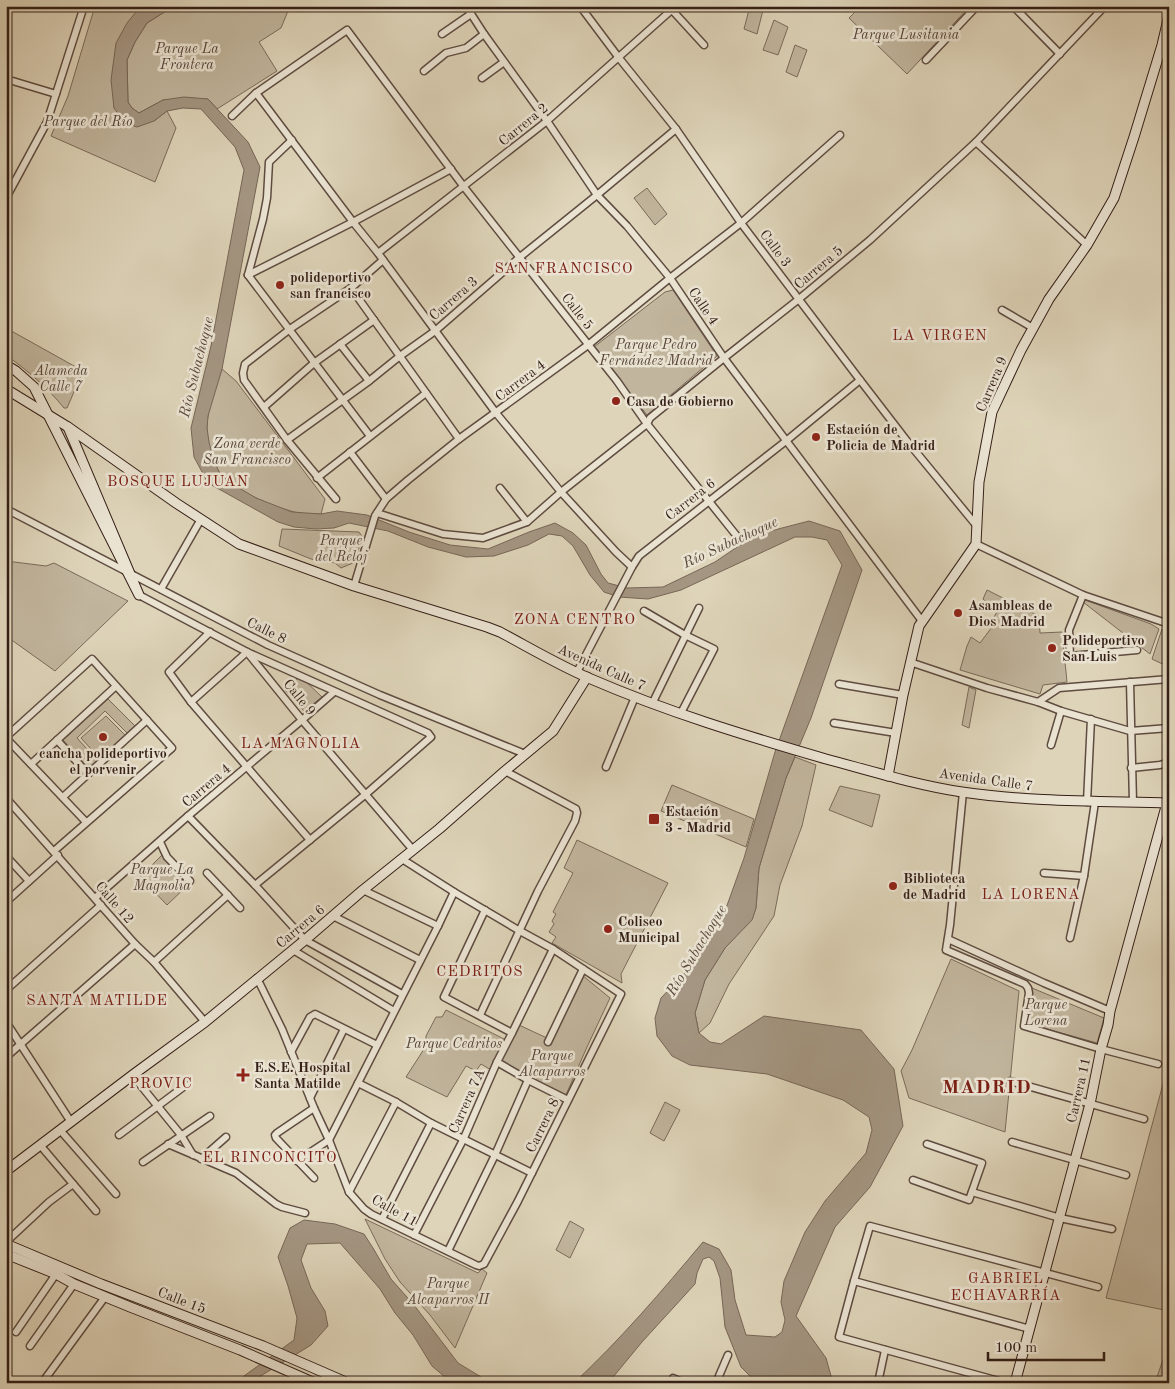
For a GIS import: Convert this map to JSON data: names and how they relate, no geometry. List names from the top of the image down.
{
  "streets": {
    "street": [
      "Carrera 2",
      "Calle 3",
      "Carrera 5",
      "Carrera 3",
      "Calle 4",
      "Calle 5",
      "Carrera 4",
      "Carrera 9",
      "Carrera 6",
      "Calle 8",
      "Avenida Calle 7",
      "Calle 9",
      "Calle 12",
      "Carrera 11",
      "Carrera 7A",
      "Carrera 8",
      "Calle 11",
      "Calle 15"
    ]
  },
  "crossings": [
    ["Carrera 2", "Calle 3"],
    ["Carrera 2", "Calle 4"],
    ["Carrera 2", "Calle 5"],
    ["Calle 3", "Carrera 5"],
    ["Calle 3", "Carrera 3"],
    ["Calle 3", "Carrera 4"],
    ["Calle 3", "Carrera 9"],
    ["Calle 3", "Carrera 6"],
    ["Carrera 5", "Calle 4"],
    ["Carrera 5", "Calle 5"],
    ["Carrera 3", "Calle 4"],
    ["Carrera 3", "Calle 5"],
    ["Calle 4", "Carrera 4"],
    ["Calle 4", "Carrera 6"],
    ["Calle 5", "Carrera 4"],
    ["Calle 5", "Carrera 6"],
    ["Carrera 4", "Avenida Calle 7"],
    ["Carrera 4", "Calle 9"],
    ["Carrera 4", "Calle 12"],
    ["Carrera 6", "Calle 8"],
    ["Carrera 6", "Avenida Calle 7"],
    ["Carrera 6", "Calle 9"],
    ["Carrera 6", "Calle 12"],
    ["Carrera 6", "Calle 11"],
    ["Avenida Calle 7", "Carrera 11"],
    ["Carrera 7A", "Calle 11"],
    ["Carrera 8", "Calle 11"]
  ],
  "districts": [
    "SAN FRANCISCO",
    "LA VIRGEN",
    "BOSQUE LUJUAN",
    "ZONA CENTRO",
    "LA MAGNOLIA",
    "LA LORENA",
    "CEDRITOS",
    "SANTA MATILDE",
    "PROVIC",
    "MADRID",
    "EL RINCONCITO",
    "GABRIEL ECHAVARRÍA"
  ],
  "water": ["Río Subachoque"],
  "parks": [
    "Parque Lusitania",
    "Parque La Frontera",
    "Parque del Río",
    "Parque Pedro Fernández Madrid",
    "Alameda Calle 7",
    "Zona verde San Francisco",
    "Parque del Reloj",
    "Parque La Magnolia",
    "Parque Lorena",
    "Parque Cedritos",
    "Parque Alcaparros",
    "Parque Alcaparros II"
  ],
  "places": {
    "other": [
      "polideportivo san francisco",
      "Casa de Gobierno",
      "Estación de Policia de Madrid",
      "Asambleas de Dios Madrid",
      "Polideportivo San Luis",
      "cancha polideportivo el porvenir",
      "Biblioteca de Madrid",
      "Coliseo Municipal"
    ],
    "transit": ["Estación 3 - Madrid"],
    "health": ["E.S.E. Hospital Santa Matilde"]
  },
  "scale_bar": "100 m"
}
